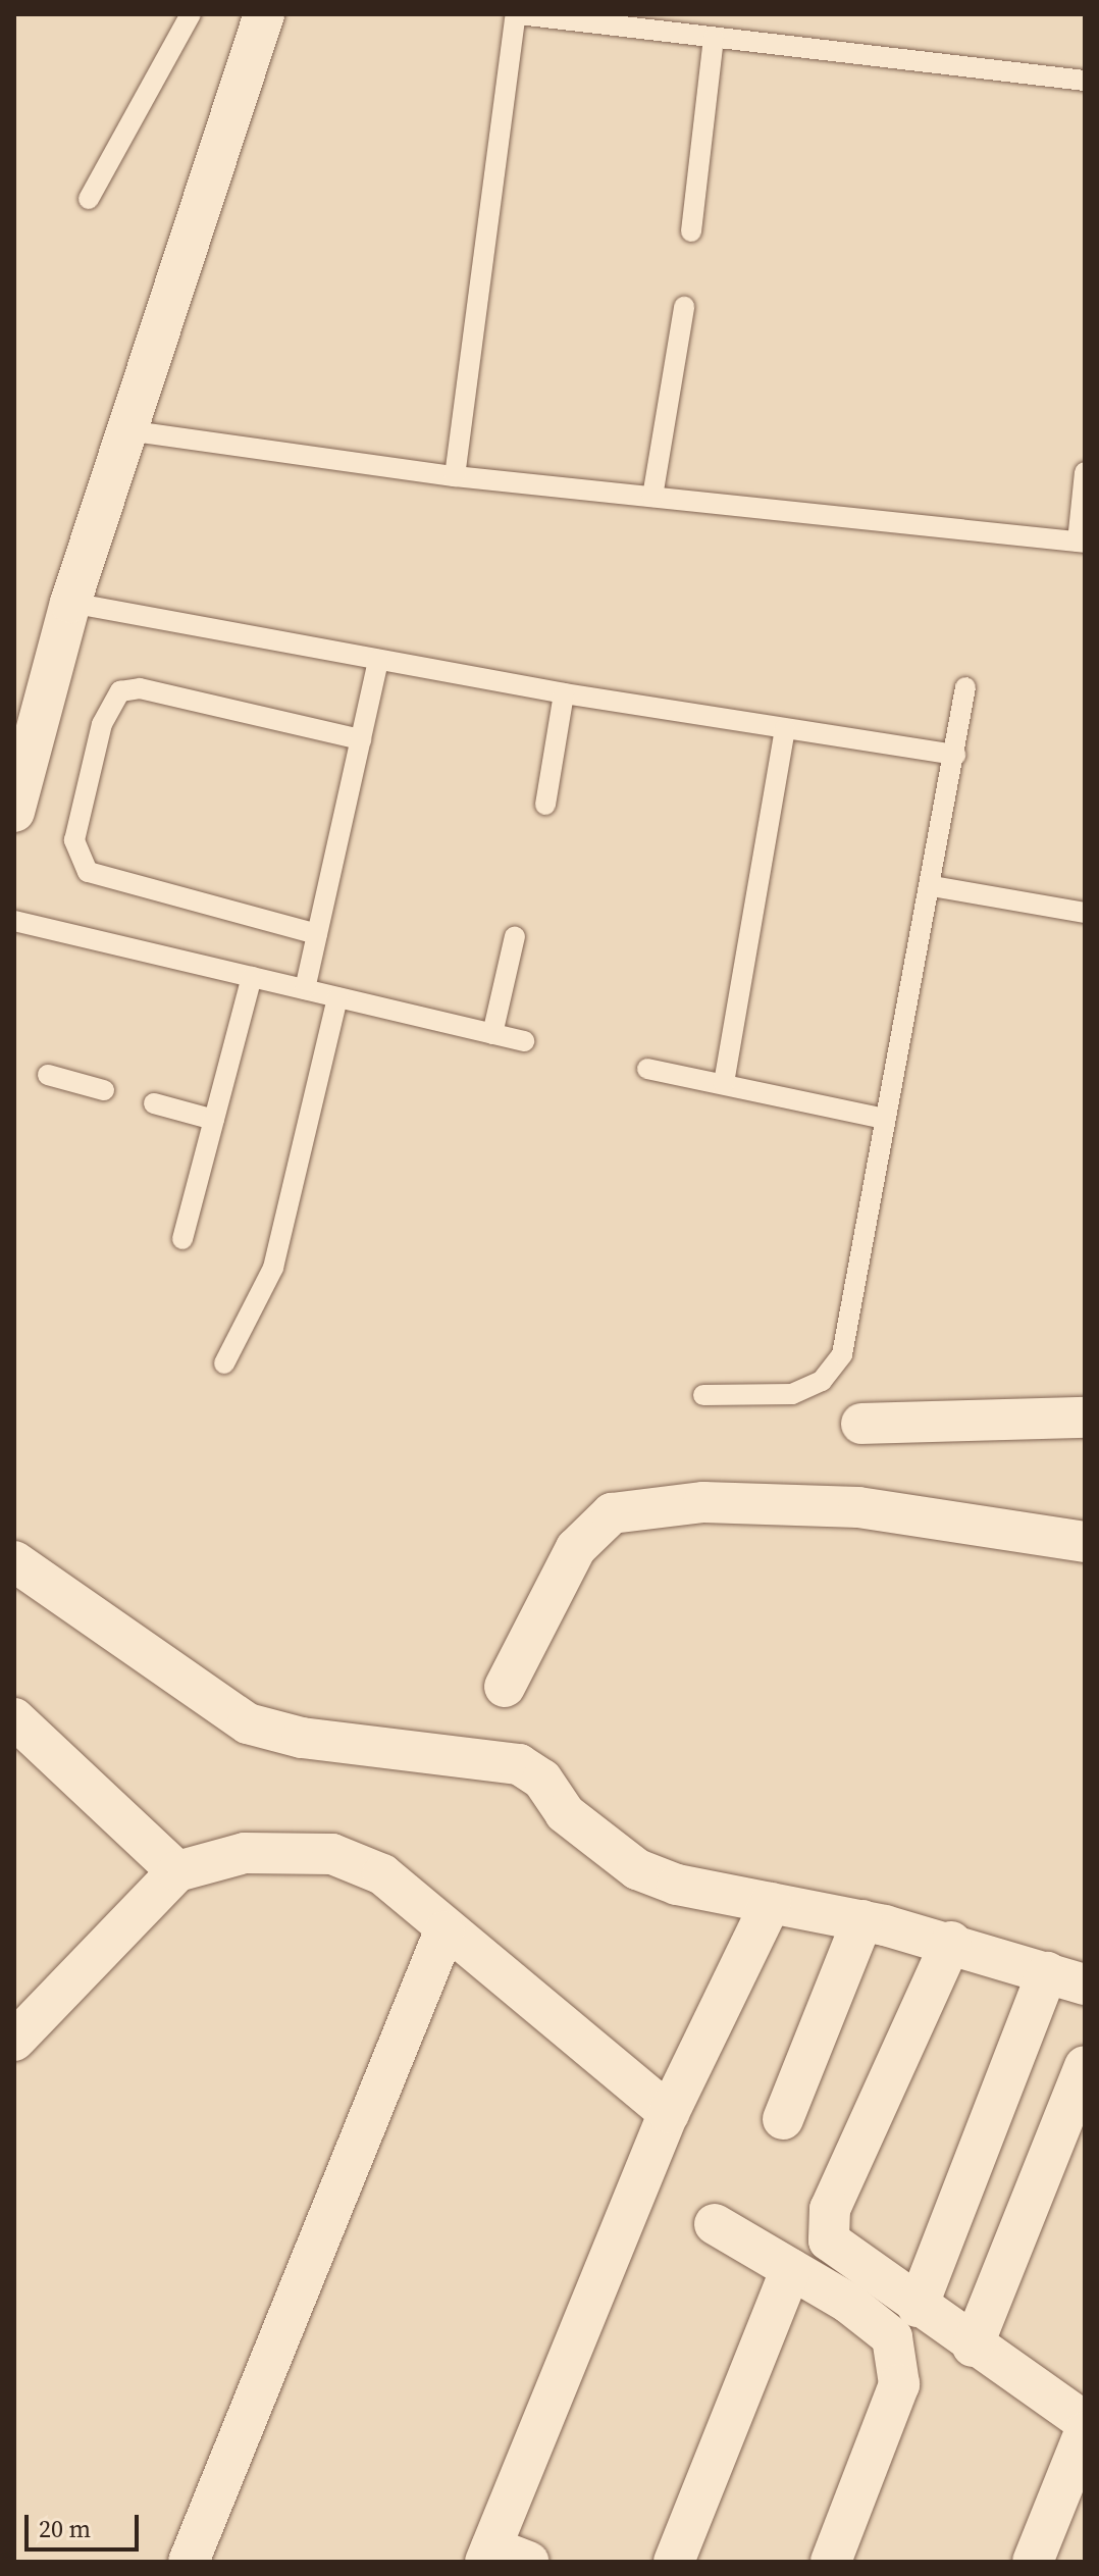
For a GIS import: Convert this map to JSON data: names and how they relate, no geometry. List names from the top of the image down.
{
  "scale_bar": "20 m"
}
